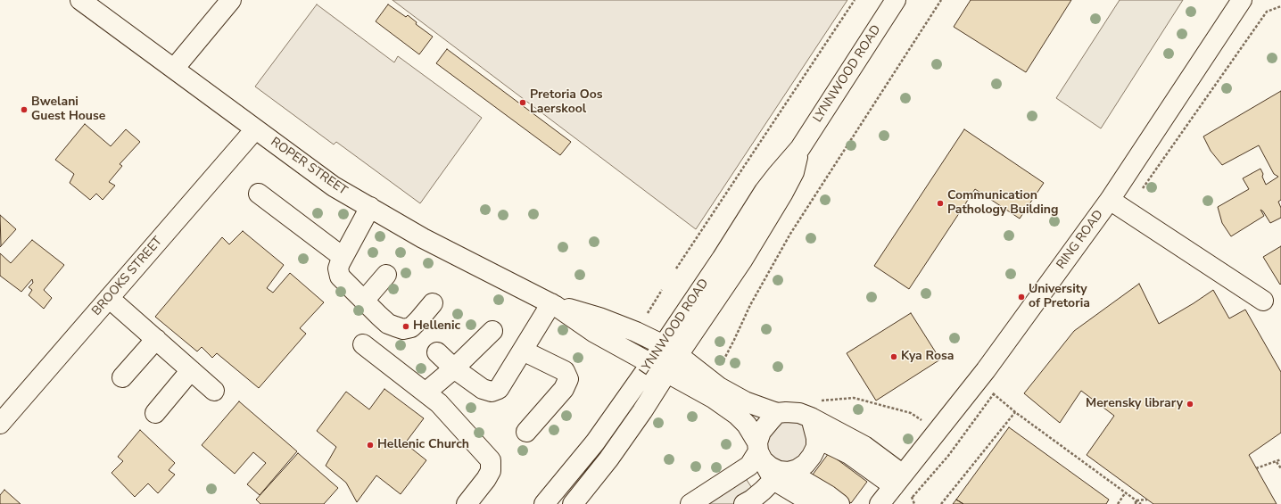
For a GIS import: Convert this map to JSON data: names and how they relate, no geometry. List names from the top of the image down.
{
  "streets": {
    "street": [
      "LYNNWOOD ROAD",
      "ROPER STREET",
      "RING ROAD",
      "BROOKS STREET"
    ]
  },
  "crossings": [
    ["LYNNWOOD ROAD", "ROPER STREET"],
    ["ROPER STREET", "BROOKS STREET"]
  ],
  "places": [
    "Pretoria Oos Laerskool",
    "Bwelani Guest House",
    "Communication Pathology Building",
    "University of Pretoria",
    "Hellenic",
    "Kya Rosa",
    "Merensky library",
    "Hellenic Church"
  ]
}
